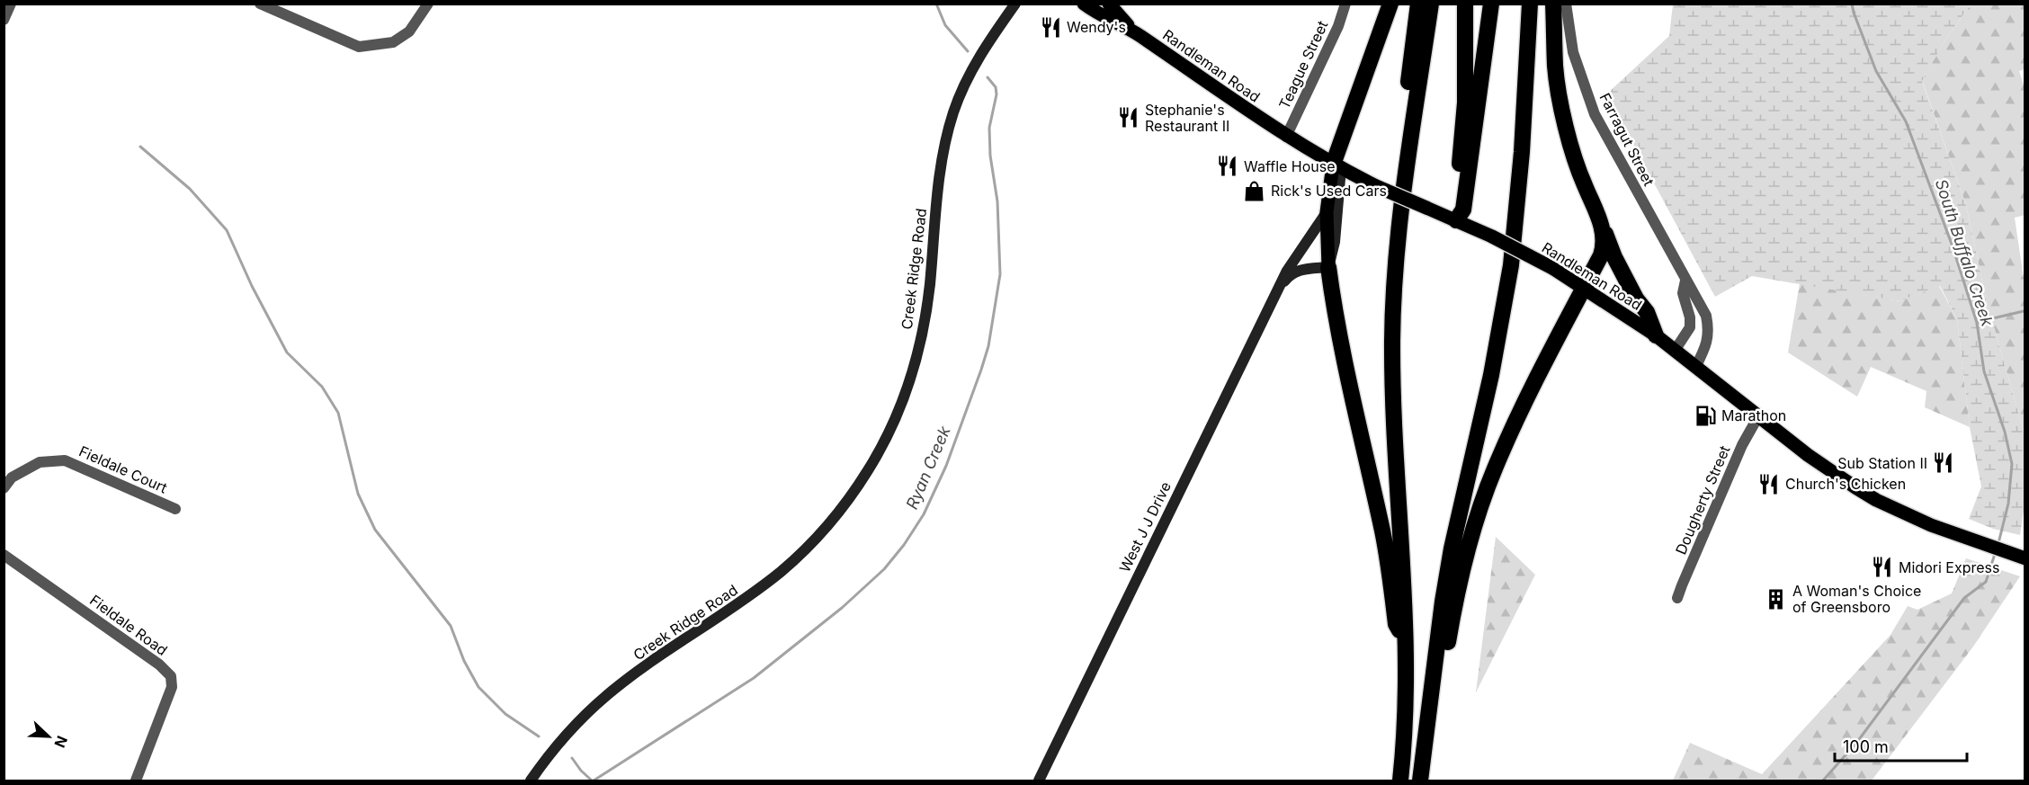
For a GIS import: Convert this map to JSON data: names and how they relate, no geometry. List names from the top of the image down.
{
  "streets": {
    "main road": ["Randleman Road", "Creek Ridge Road", "West J J Drive"],
    "street": [
      "Teague Street",
      "Farragut Street",
      "Fieldale Court",
      "Dougherty Street",
      "Fieldale Road"
    ]
  },
  "crossings": [
    ["Teague Street", "Randleman Road"],
    ["Randleman Road", "Farragut Street"],
    ["Randleman Road", "Dougherty Street"],
    ["Randleman Road", "West J J Drive"]
  ],
  "water": ["South Buffalo Creek", "Ryan Creek"],
  "places": {
    "restaurant": [
      "Wendy's",
      "Stephanie's Restaurant II",
      "Waffle House",
      "Sub Station II",
      "Church's Chicken",
      "Midori Express"
    ],
    "shop": ["Rick's Used Cars"],
    "fuel station": ["Marathon"],
    "building": ["A Woman's Choice of Greensboro"]
  },
  "scale_bar": "100 m",
  "north": "bottom right"
}
